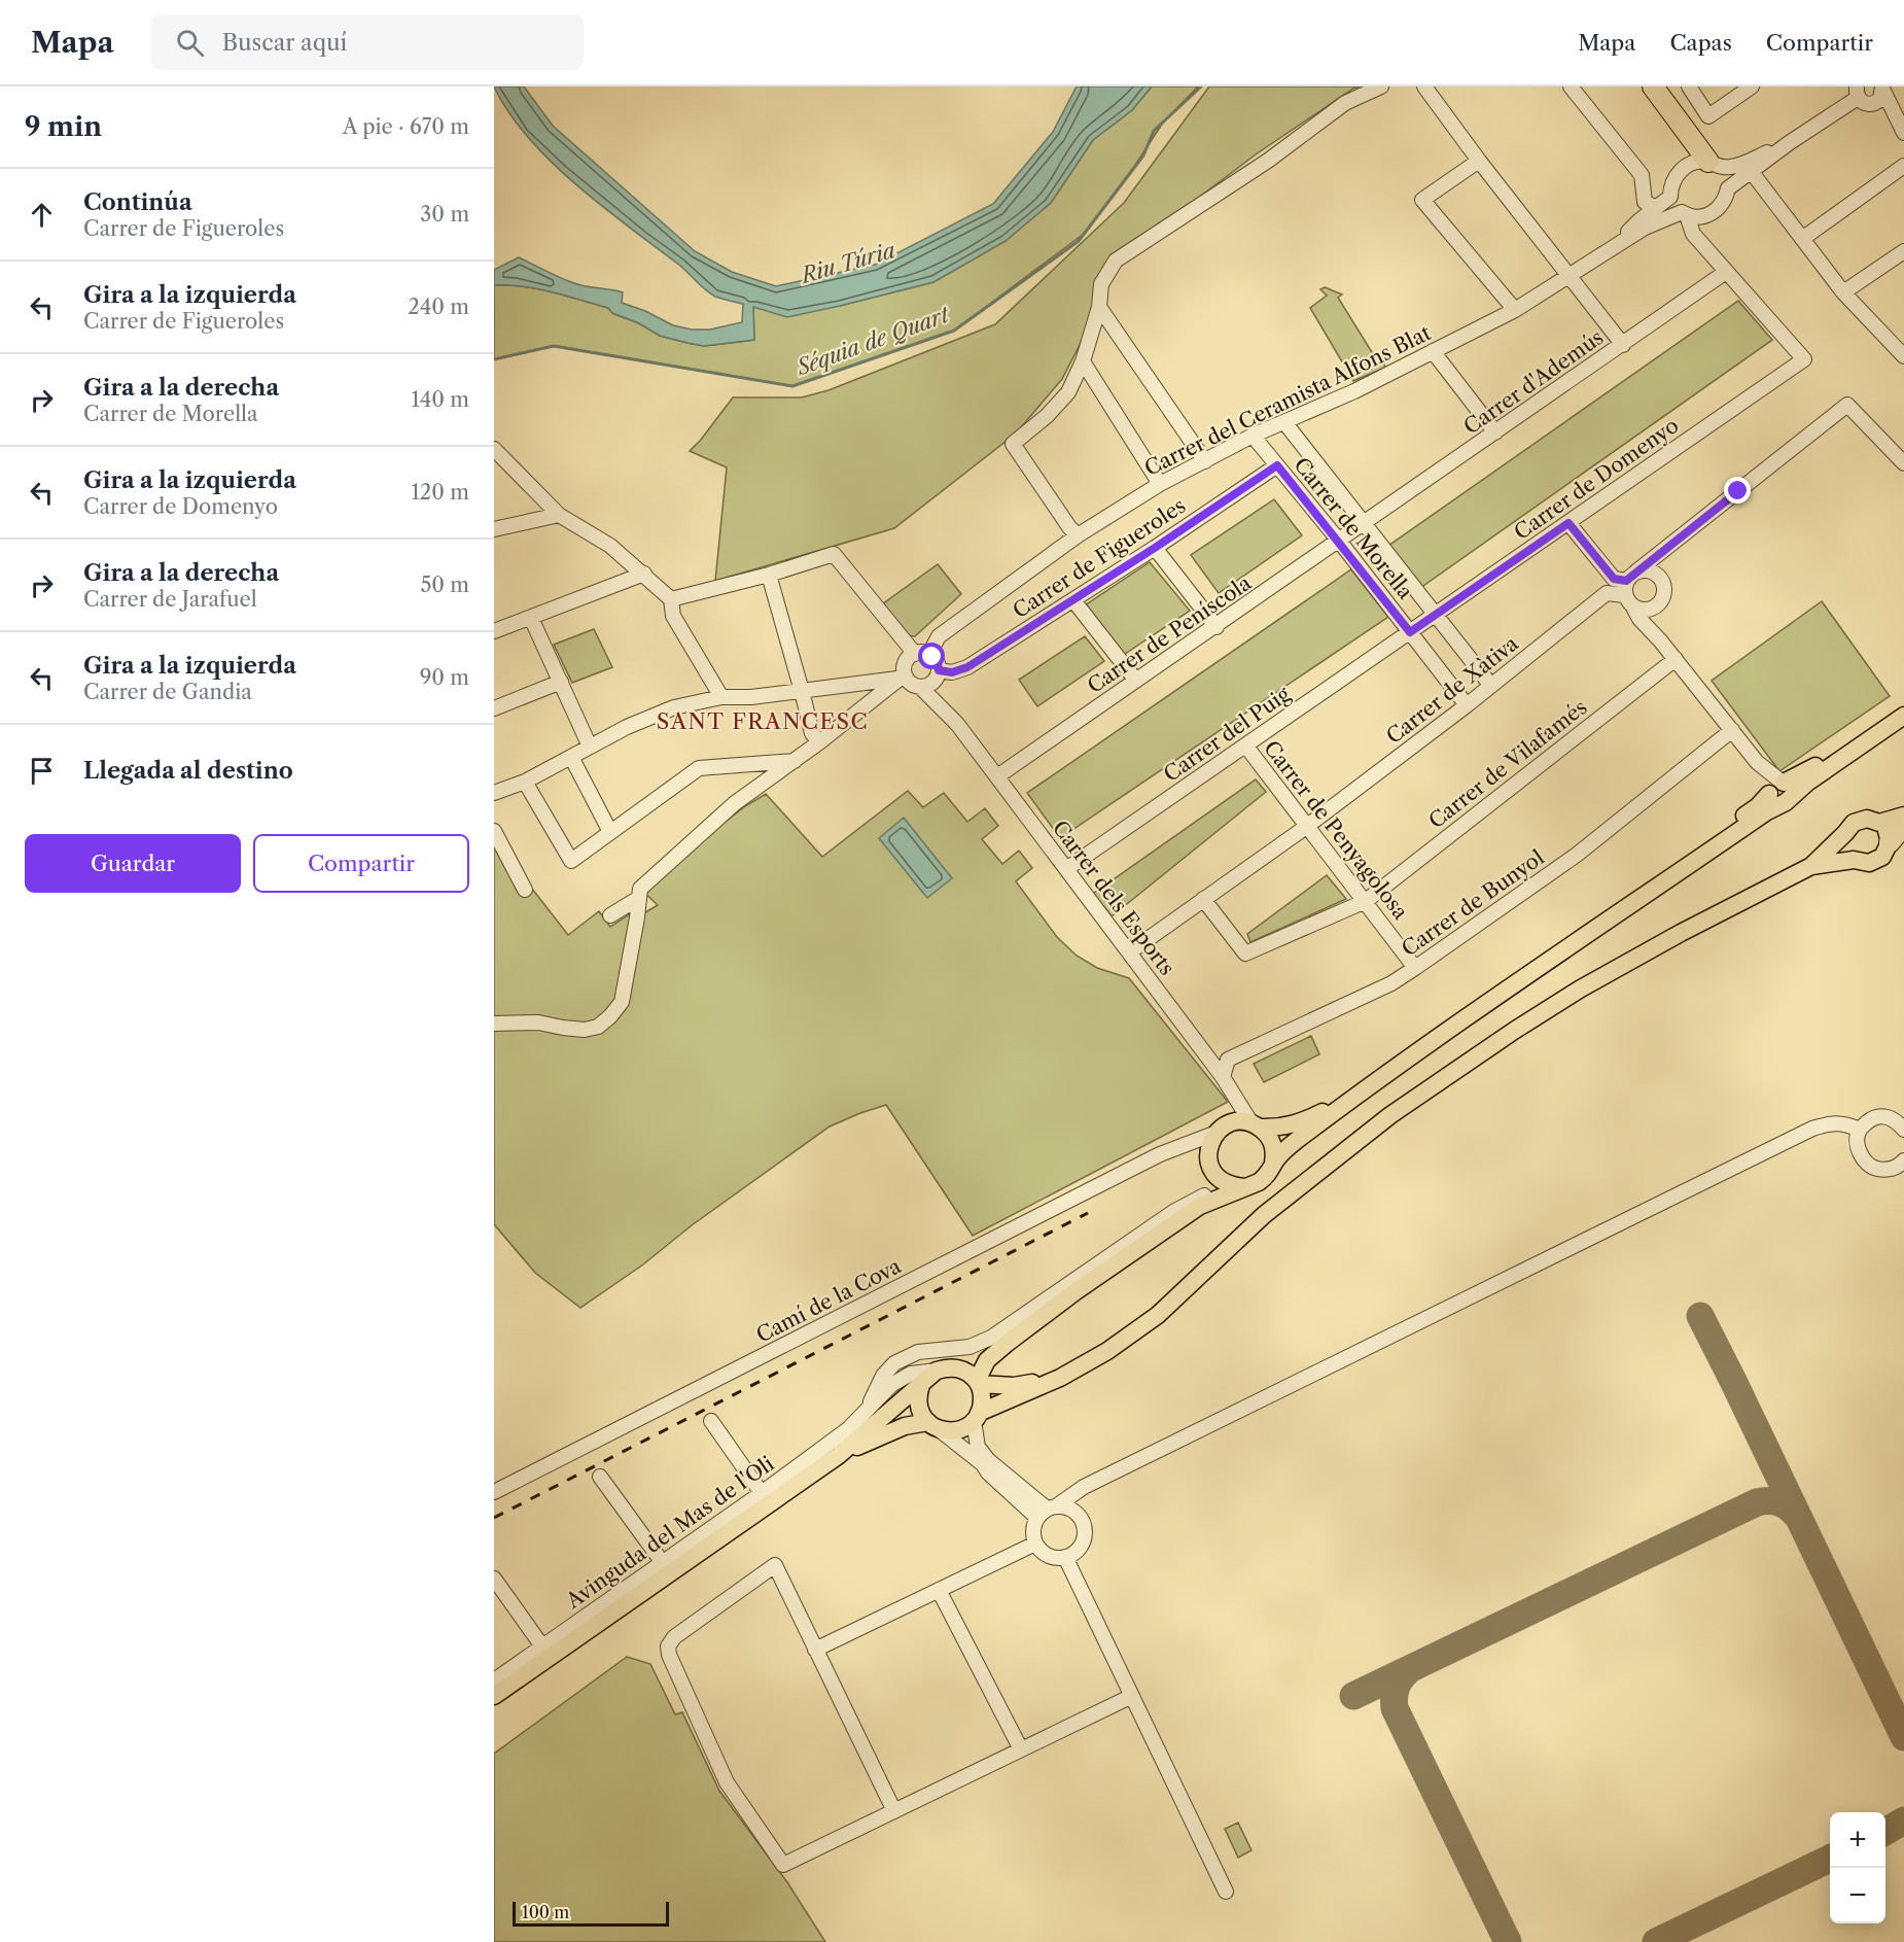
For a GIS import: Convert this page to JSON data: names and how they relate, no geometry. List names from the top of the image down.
{
  "streets": {
    "street": [
      "Carrer d'Ademús",
      "Carrer del Ceramista Alfons Blat",
      "Carrer de Domenyo",
      "Carrer de Morella",
      "Carrer de Figueroles",
      "Carrer de Peníscola",
      "Carrer de Xàtiva",
      "Carrer del Puig",
      "Carrer de Vilafamés",
      "Carrer de Penyagolosa",
      "Carrer dels Esports",
      "Carrer de Bunyol",
      "Camí de la Cova",
      "Avinguda del Mas de l'Oli"
    ]
  },
  "crossings": [
    ["Carrer d'Ademús", "Carrer de Domenyo"],
    ["Carrer d'Ademús", "Carrer de Morella"],
    ["Carrer d'Ademús", "Carrer de Peníscola"],
    ["Carrer del Ceramista Alfons Blat", "Carrer de Morella"],
    ["Carrer del Ceramista Alfons Blat", "Carrer de Figueroles"],
    ["Carrer del Ceramista Alfons Blat", "Carrer dels Esports"],
    ["Carrer de Domenyo", "Carrer de Morella"],
    ["Carrer de Domenyo", "Carrer del Puig"],
    ["Carrer de Morella", "Carrer de Figueroles"],
    ["Carrer de Morella", "Carrer de Peníscola"],
    ["Carrer de Morella", "Carrer de Xàtiva"],
    ["Carrer de Morella", "Carrer del Puig"],
    ["Carrer de Figueroles", "Carrer dels Esports"],
    ["Carrer de Peníscola", "Carrer dels Esports"],
    ["Carrer de Xàtiva", "Carrer de Vilafamés"],
    ["Carrer de Xàtiva", "Carrer de Penyagolosa"],
    ["Carrer de Xàtiva", "Carrer dels Esports"],
    ["Carrer del Puig", "Carrer de Penyagolosa"],
    ["Carrer del Puig", "Carrer dels Esports"],
    ["Carrer de Vilafamés", "Carrer de Penyagolosa"],
    ["Carrer de Penyagolosa", "Carrer de Bunyol"],
    ["Carrer dels Esports", "Carrer de Bunyol"],
    ["Carrer dels Esports", "Camí de la Cova"]
  ],
  "districts": ["SANT FRANCESC"],
  "water": ["Riu Túria", "Séquia de Quart"],
  "scale_bar": "100 m",
  "page": {
    "header": "Mapa",
    "search": "Buscar aquí",
    "nav": ["Mapa", "Capas", "Compartir"],
    "heading": ["9 min", "A pie · 670 m"],
    "list": [
      ["Continúa", "Carrer de Figueroles", "30 m"],
      ["Gira a la izquierda", "Carrer de Figueroles", "240 m"],
      ["Gira a la derecha", "Carrer de Morella", "140 m"],
      ["Gira a la izquierda", "Carrer de Domenyo", "120 m"],
      ["Gira a la derecha", "Carrer de Jarafuel", "50 m"],
      ["Gira a la izquierda", "Carrer de Gandia", "90 m"],
      "Llegada al destino"
    ],
    "buttons": ["Guardar", "Compartir"],
    "map_buttons": ["+", "−"],
    "scale": "100 m"
  }
}
